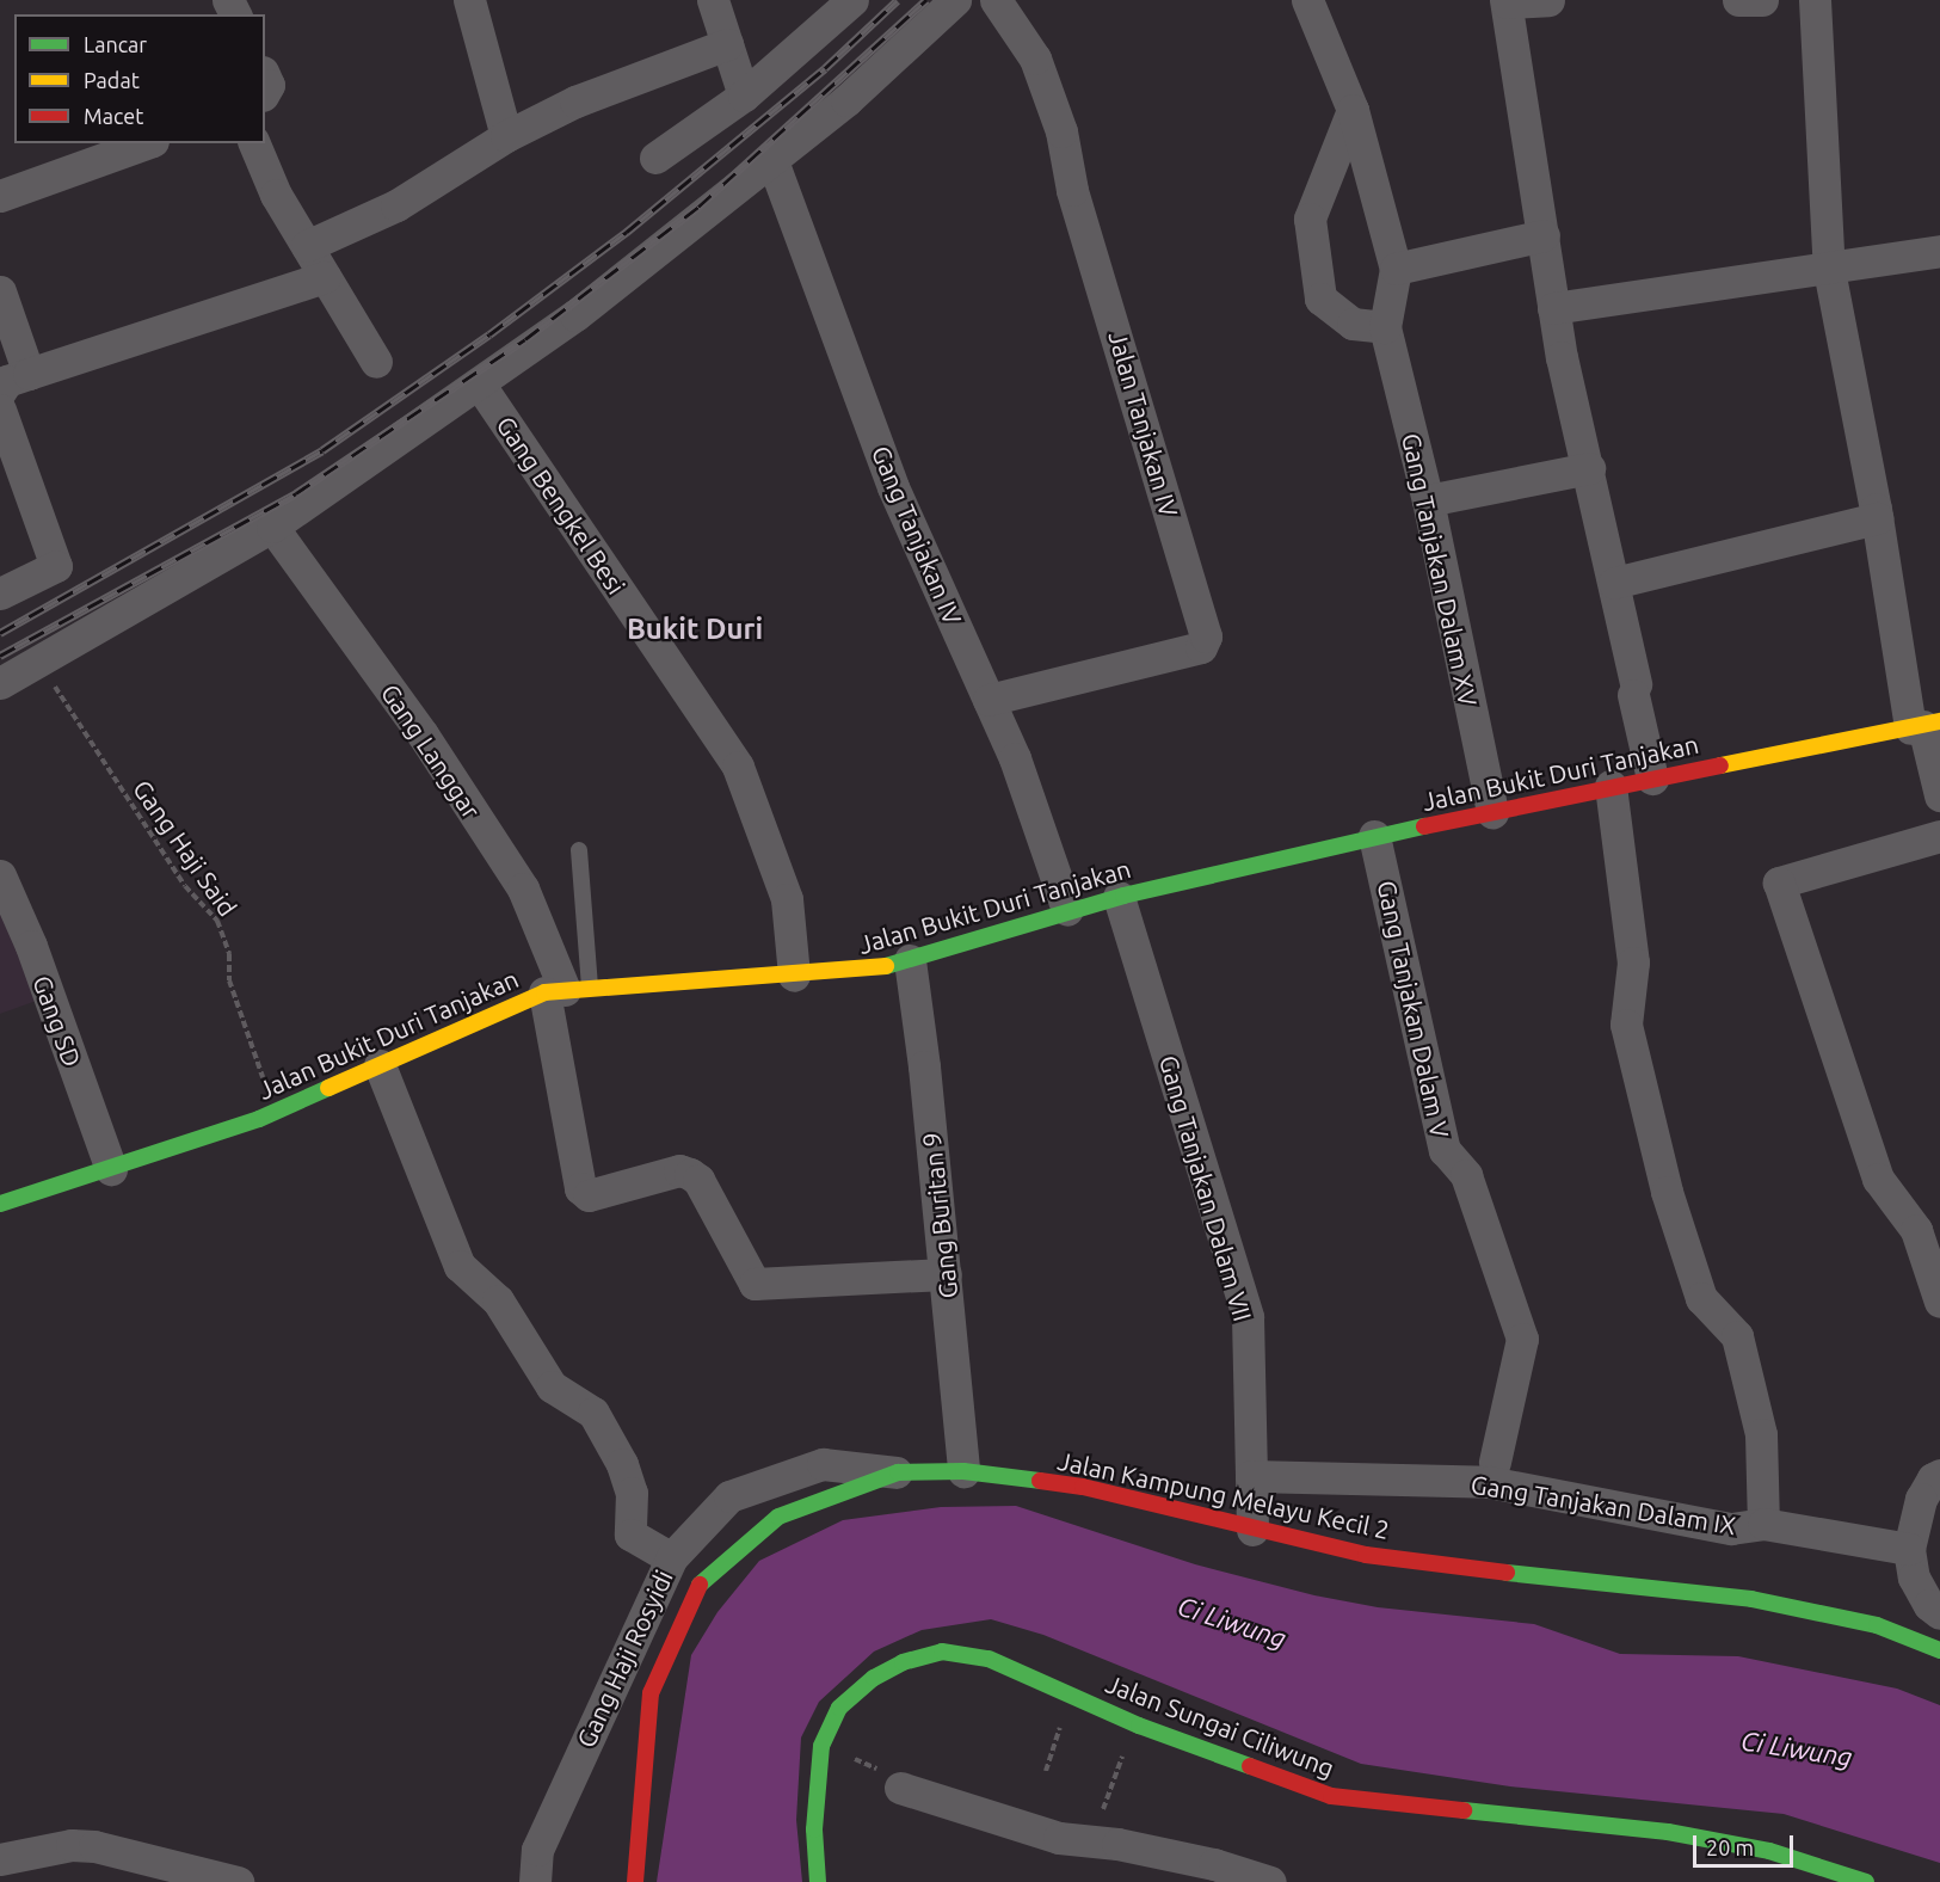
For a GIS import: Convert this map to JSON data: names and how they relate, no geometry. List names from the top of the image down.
{
  "streets": {
    "street": [
      "Jalan Tanjakan IV",
      "Gang Bengkel Besi",
      "Gang Tanjakan IV",
      "Gang Tanjakan Dalam XV",
      "Gang Langgar",
      "Jalan Bukit Duri Tanjakan",
      "Gang Tanjakan Dalam V",
      "Gang SD",
      "Gang Tanjakan Dalam VII",
      "Gang Buritan 9",
      "Jalan Kampung Melayu Kecil 2",
      "Gang Tanjakan Dalam IX",
      "Gang Haji Rosyidi",
      "Jalan Sungai Ciliwung"
    ],
    "path": ["Gang Haji Said"]
  },
  "crossings": [
    ["Jalan Tanjakan IV", "Gang Tanjakan IV"],
    ["Gang Bengkel Besi", "Jalan Bukit Duri Tanjakan"],
    ["Gang Tanjakan IV", "Jalan Bukit Duri Tanjakan"],
    ["Gang Tanjakan Dalam XV", "Jalan Bukit Duri Tanjakan"],
    ["Gang Langgar", "Jalan Bukit Duri Tanjakan"],
    ["Gang Langgar", "Gang Buritan 9"],
    ["Jalan Bukit Duri Tanjakan", "Gang Haji Said"],
    ["Jalan Bukit Duri Tanjakan", "Gang Tanjakan Dalam V"],
    ["Jalan Bukit Duri Tanjakan", "Gang SD"],
    ["Jalan Bukit Duri Tanjakan", "Gang Tanjakan Dalam VII"],
    ["Jalan Bukit Duri Tanjakan", "Gang Buritan 9"],
    ["Gang Tanjakan Dalam VII", "Jalan Kampung Melayu Kecil 2"],
    ["Gang Tanjakan Dalam VII", "Gang Tanjakan Dalam IX"],
    ["Gang Buritan 9", "Jalan Kampung Melayu Kecil 2"],
    ["Jalan Kampung Melayu Kecil 2", "Gang Haji Rosyidi"]
  ],
  "districts": ["Bukit Duri"],
  "water": ["Ci Liwung"],
  "legend": ["Lancar", "Padat", "Macet"],
  "scale_bar": "20 m"
}
